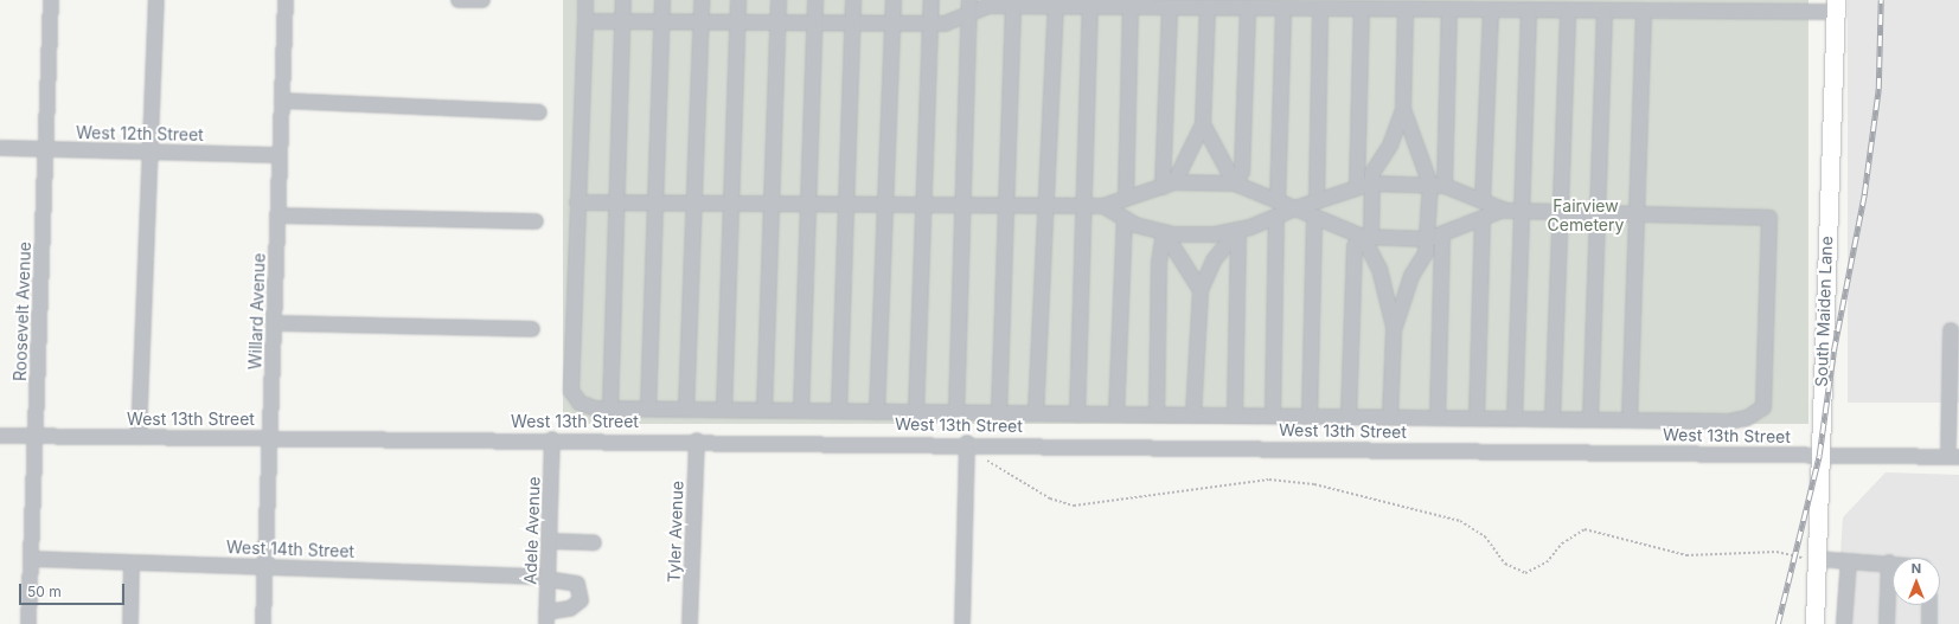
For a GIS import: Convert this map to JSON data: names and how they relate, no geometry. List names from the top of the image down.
{
  "streets": {
    "main road": ["South Maiden Lane"],
    "street": [
      "West 12th Street",
      "Roosevelt Avenue",
      "Willard Avenue",
      "West 13th Street",
      "Adele Avenue",
      "Tyler Avenue",
      "West 14th Street"
    ]
  },
  "crossings": [
    ["West 12th Street", "Roosevelt Avenue"],
    ["West 12th Street", "Willard Avenue"],
    ["Roosevelt Avenue", "West 13th Street"],
    ["Roosevelt Avenue", "West 14th Street"],
    ["Willard Avenue", "West 13th Street"],
    ["Willard Avenue", "West 14th Street"],
    ["South Maiden Lane", "West 13th Street"],
    ["West 13th Street", "Adele Avenue"],
    ["West 13th Street", "Tyler Avenue"],
    ["Adele Avenue", "West 14th Street"]
  ],
  "parks": ["Fairview Cemetery"],
  "scale_bar": "50 m",
  "north": "top"
}
